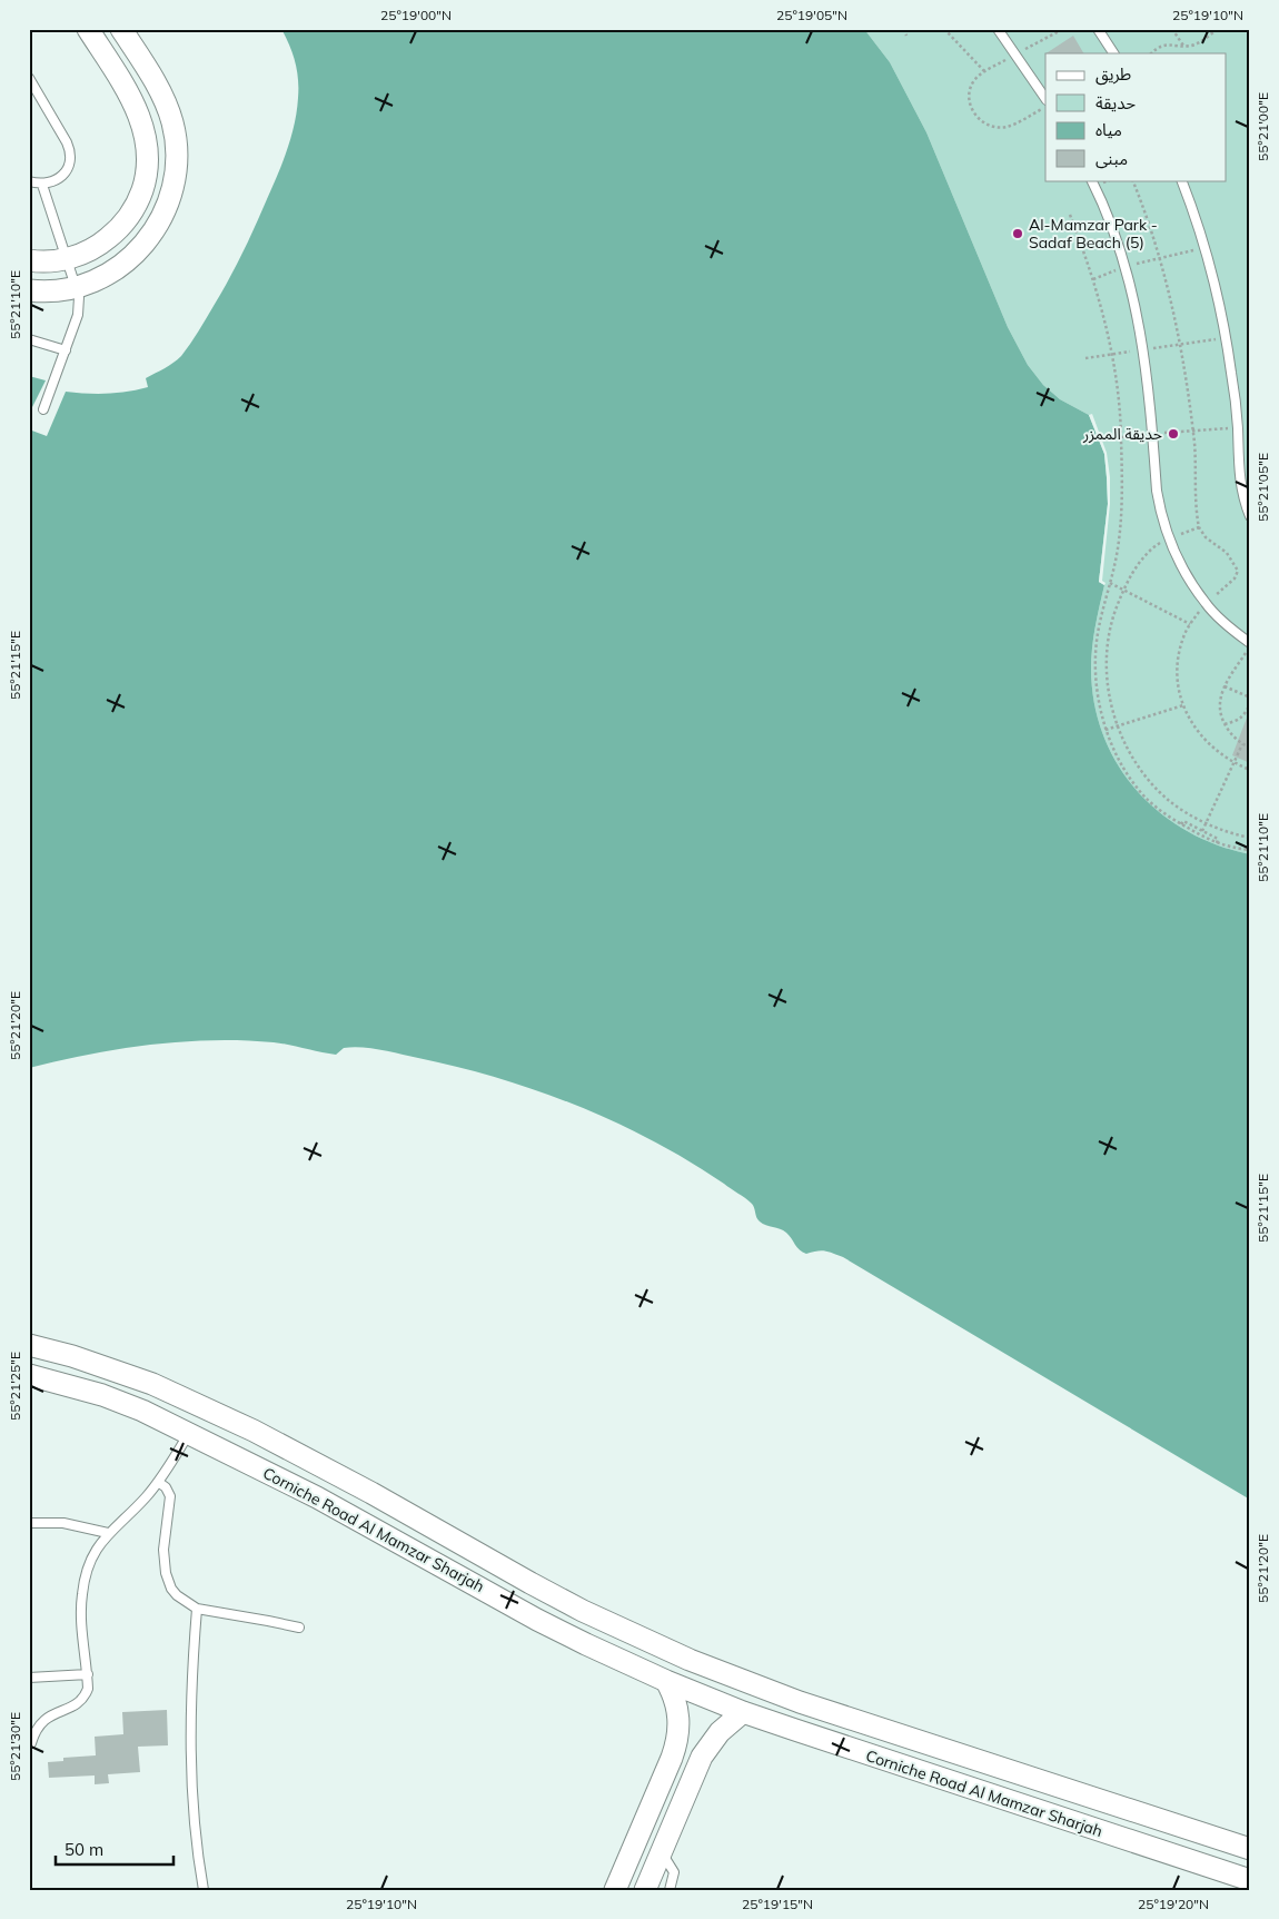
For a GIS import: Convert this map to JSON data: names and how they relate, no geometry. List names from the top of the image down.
{
  "streets": {
    "street": ["Corniche Road Al Mamzar Sharjah"]
  },
  "places": ["Al-Mamzar Park - Sadaf Beach (5)", "حديقة الممزر"],
  "legend": [
    "طريق",
    "حديقة",
    "مياه",
    "مبنى"
  ],
  "scale_bar": "50 m",
  "coordinates": [
    "25°19'00\"N",
    "25°19'05\"N",
    "25°19'10\"N",
    "55°21'00\"E",
    "55°21'10\"E",
    "55°21'05\"E",
    "55°21'15\"E",
    "55°21'20\"E",
    "55°21'25\"E",
    "55°21'30\"E",
    "25°19'15\"N",
    "25°19'20\"N"
  ]
}
